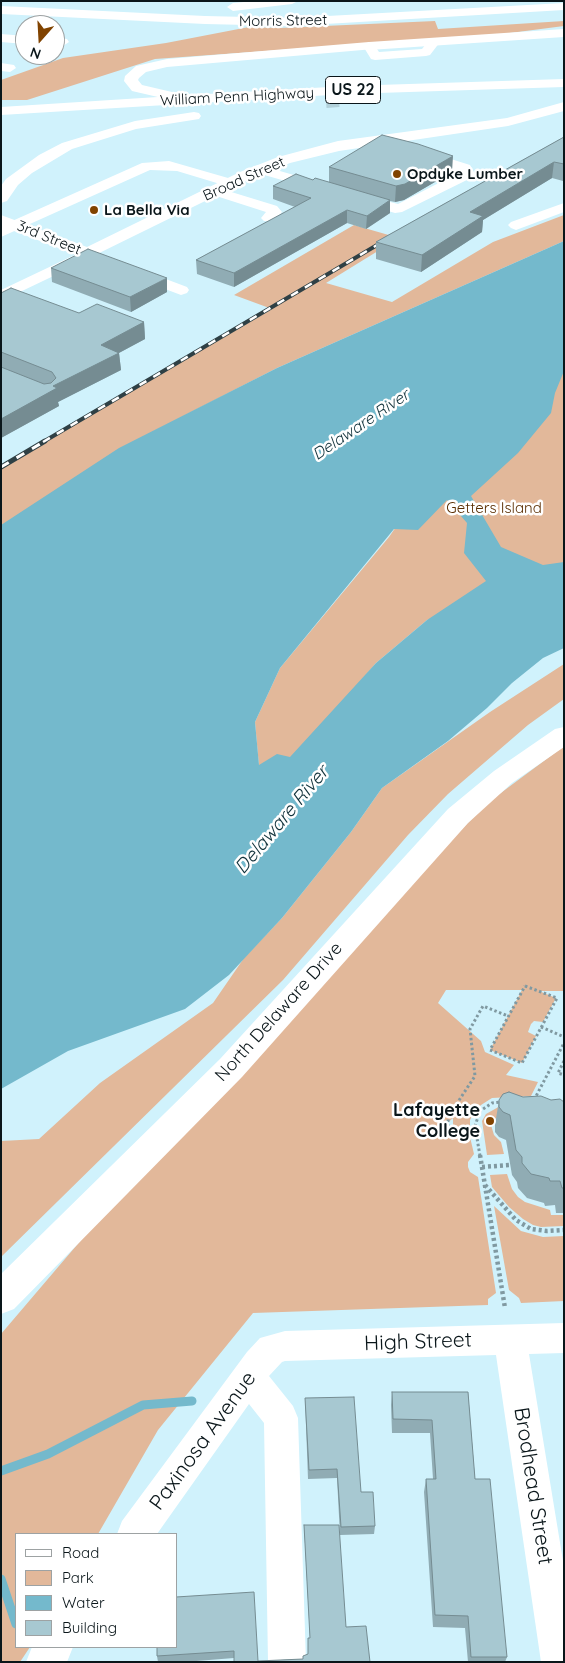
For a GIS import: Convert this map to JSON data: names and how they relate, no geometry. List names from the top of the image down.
{
  "streets": {
    "main road": [
      "US 22",
      "William Penn Highway",
      "Broad Street",
      "3rd Street",
      "North Delaware Drive"
    ],
    "street": [
      "Morris Street",
      "High Street",
      "Paxinosa Avenue",
      "Brodhead Street"
    ]
  },
  "crossings": [
    ["Broad Street", "3rd Street"],
    ["High Street", "Paxinosa Avenue"],
    ["High Street", "Brodhead Street"]
  ],
  "water": ["Delaware River"],
  "parks": ["Getters Island"],
  "places": ["Opdyke Lumber", "La Bella Via", "Lafayette College"],
  "legend": [
    "Road",
    "Park",
    "Water",
    "Building"
  ],
  "north": "bottom"
}
